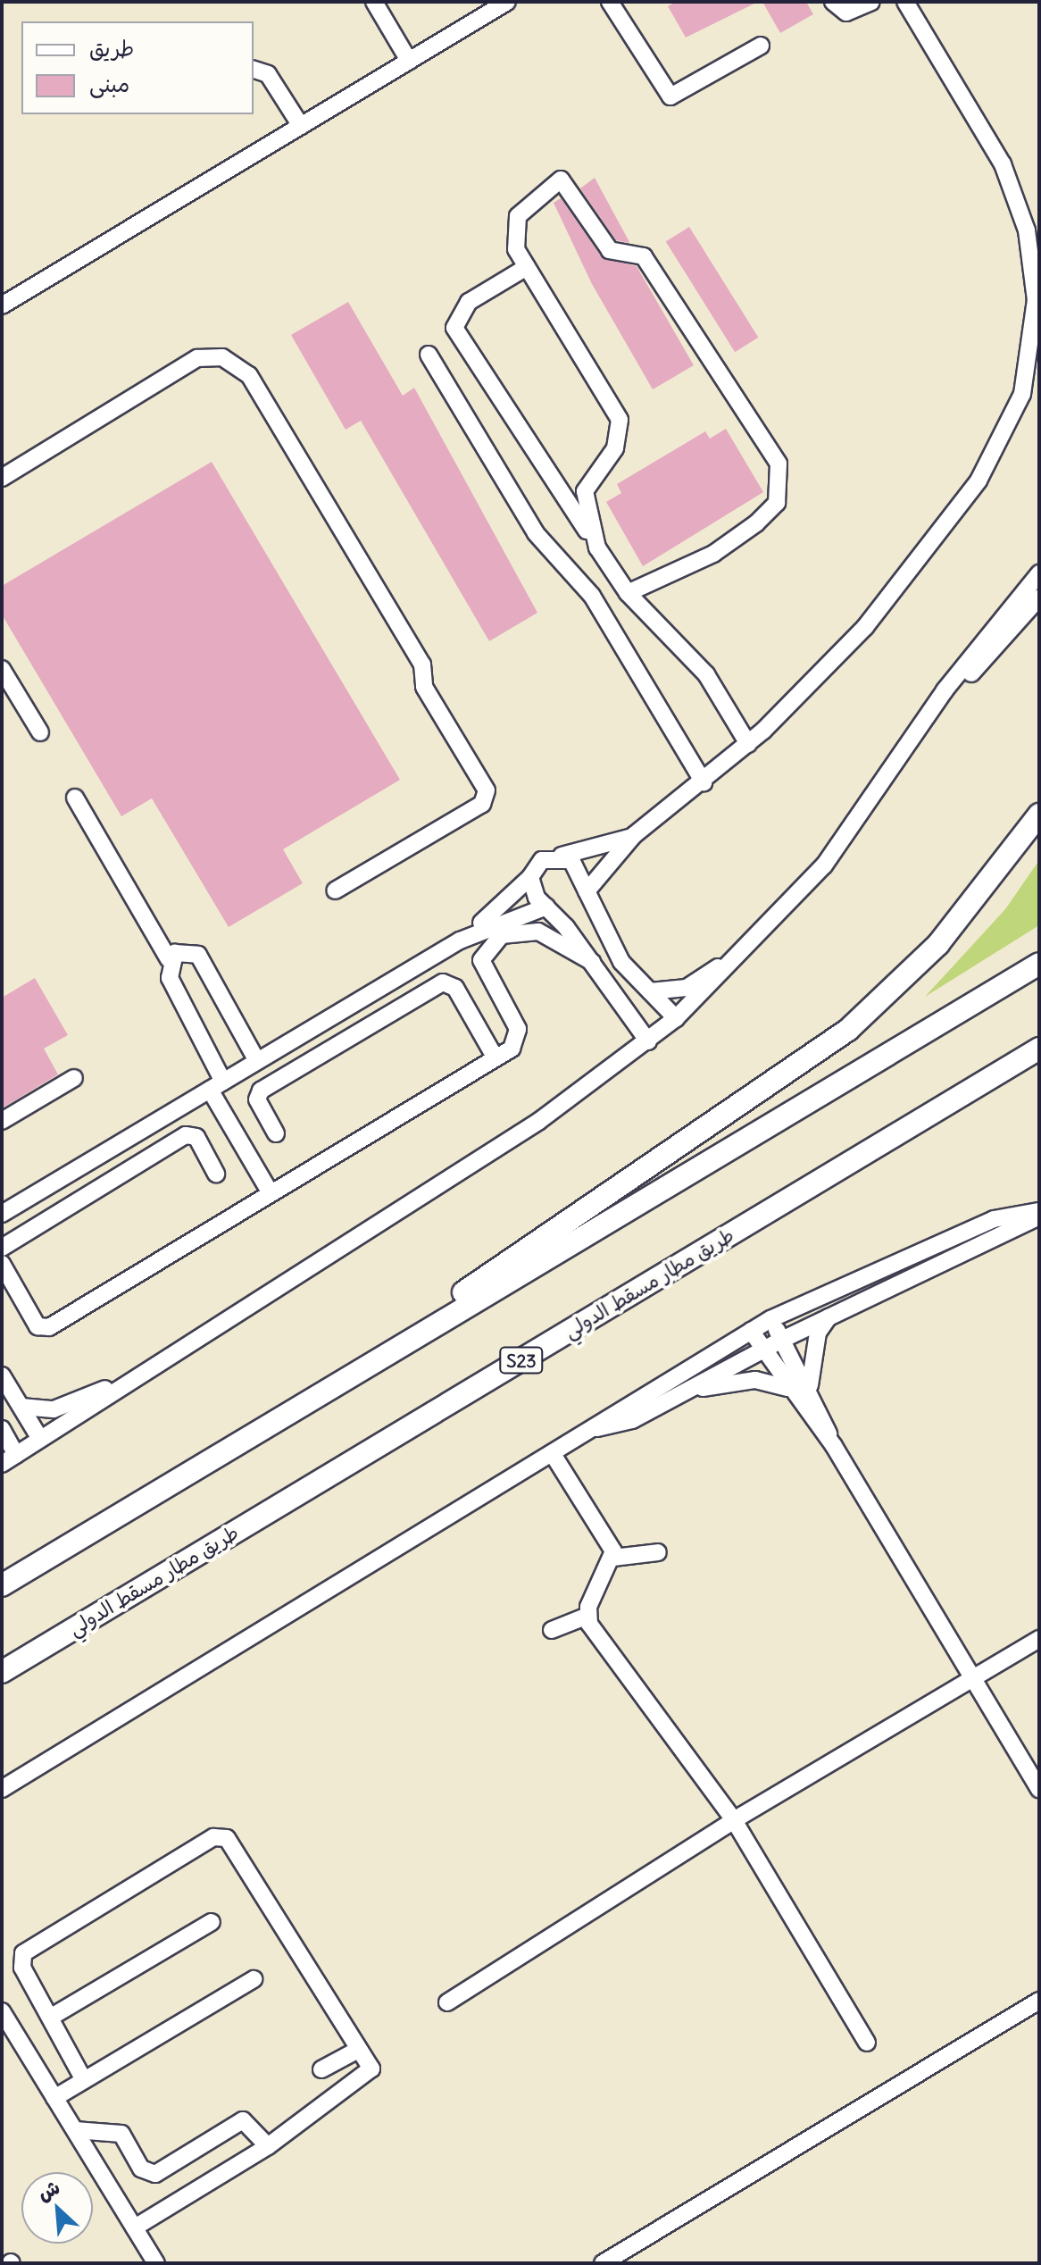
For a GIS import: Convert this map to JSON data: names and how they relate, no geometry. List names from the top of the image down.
{
  "streets": {
    "main road": ["طريق مطار مسقط الدولي", "S23"]
  },
  "legend": ["طريق", "مبنى"],
  "north": "top left"
}
